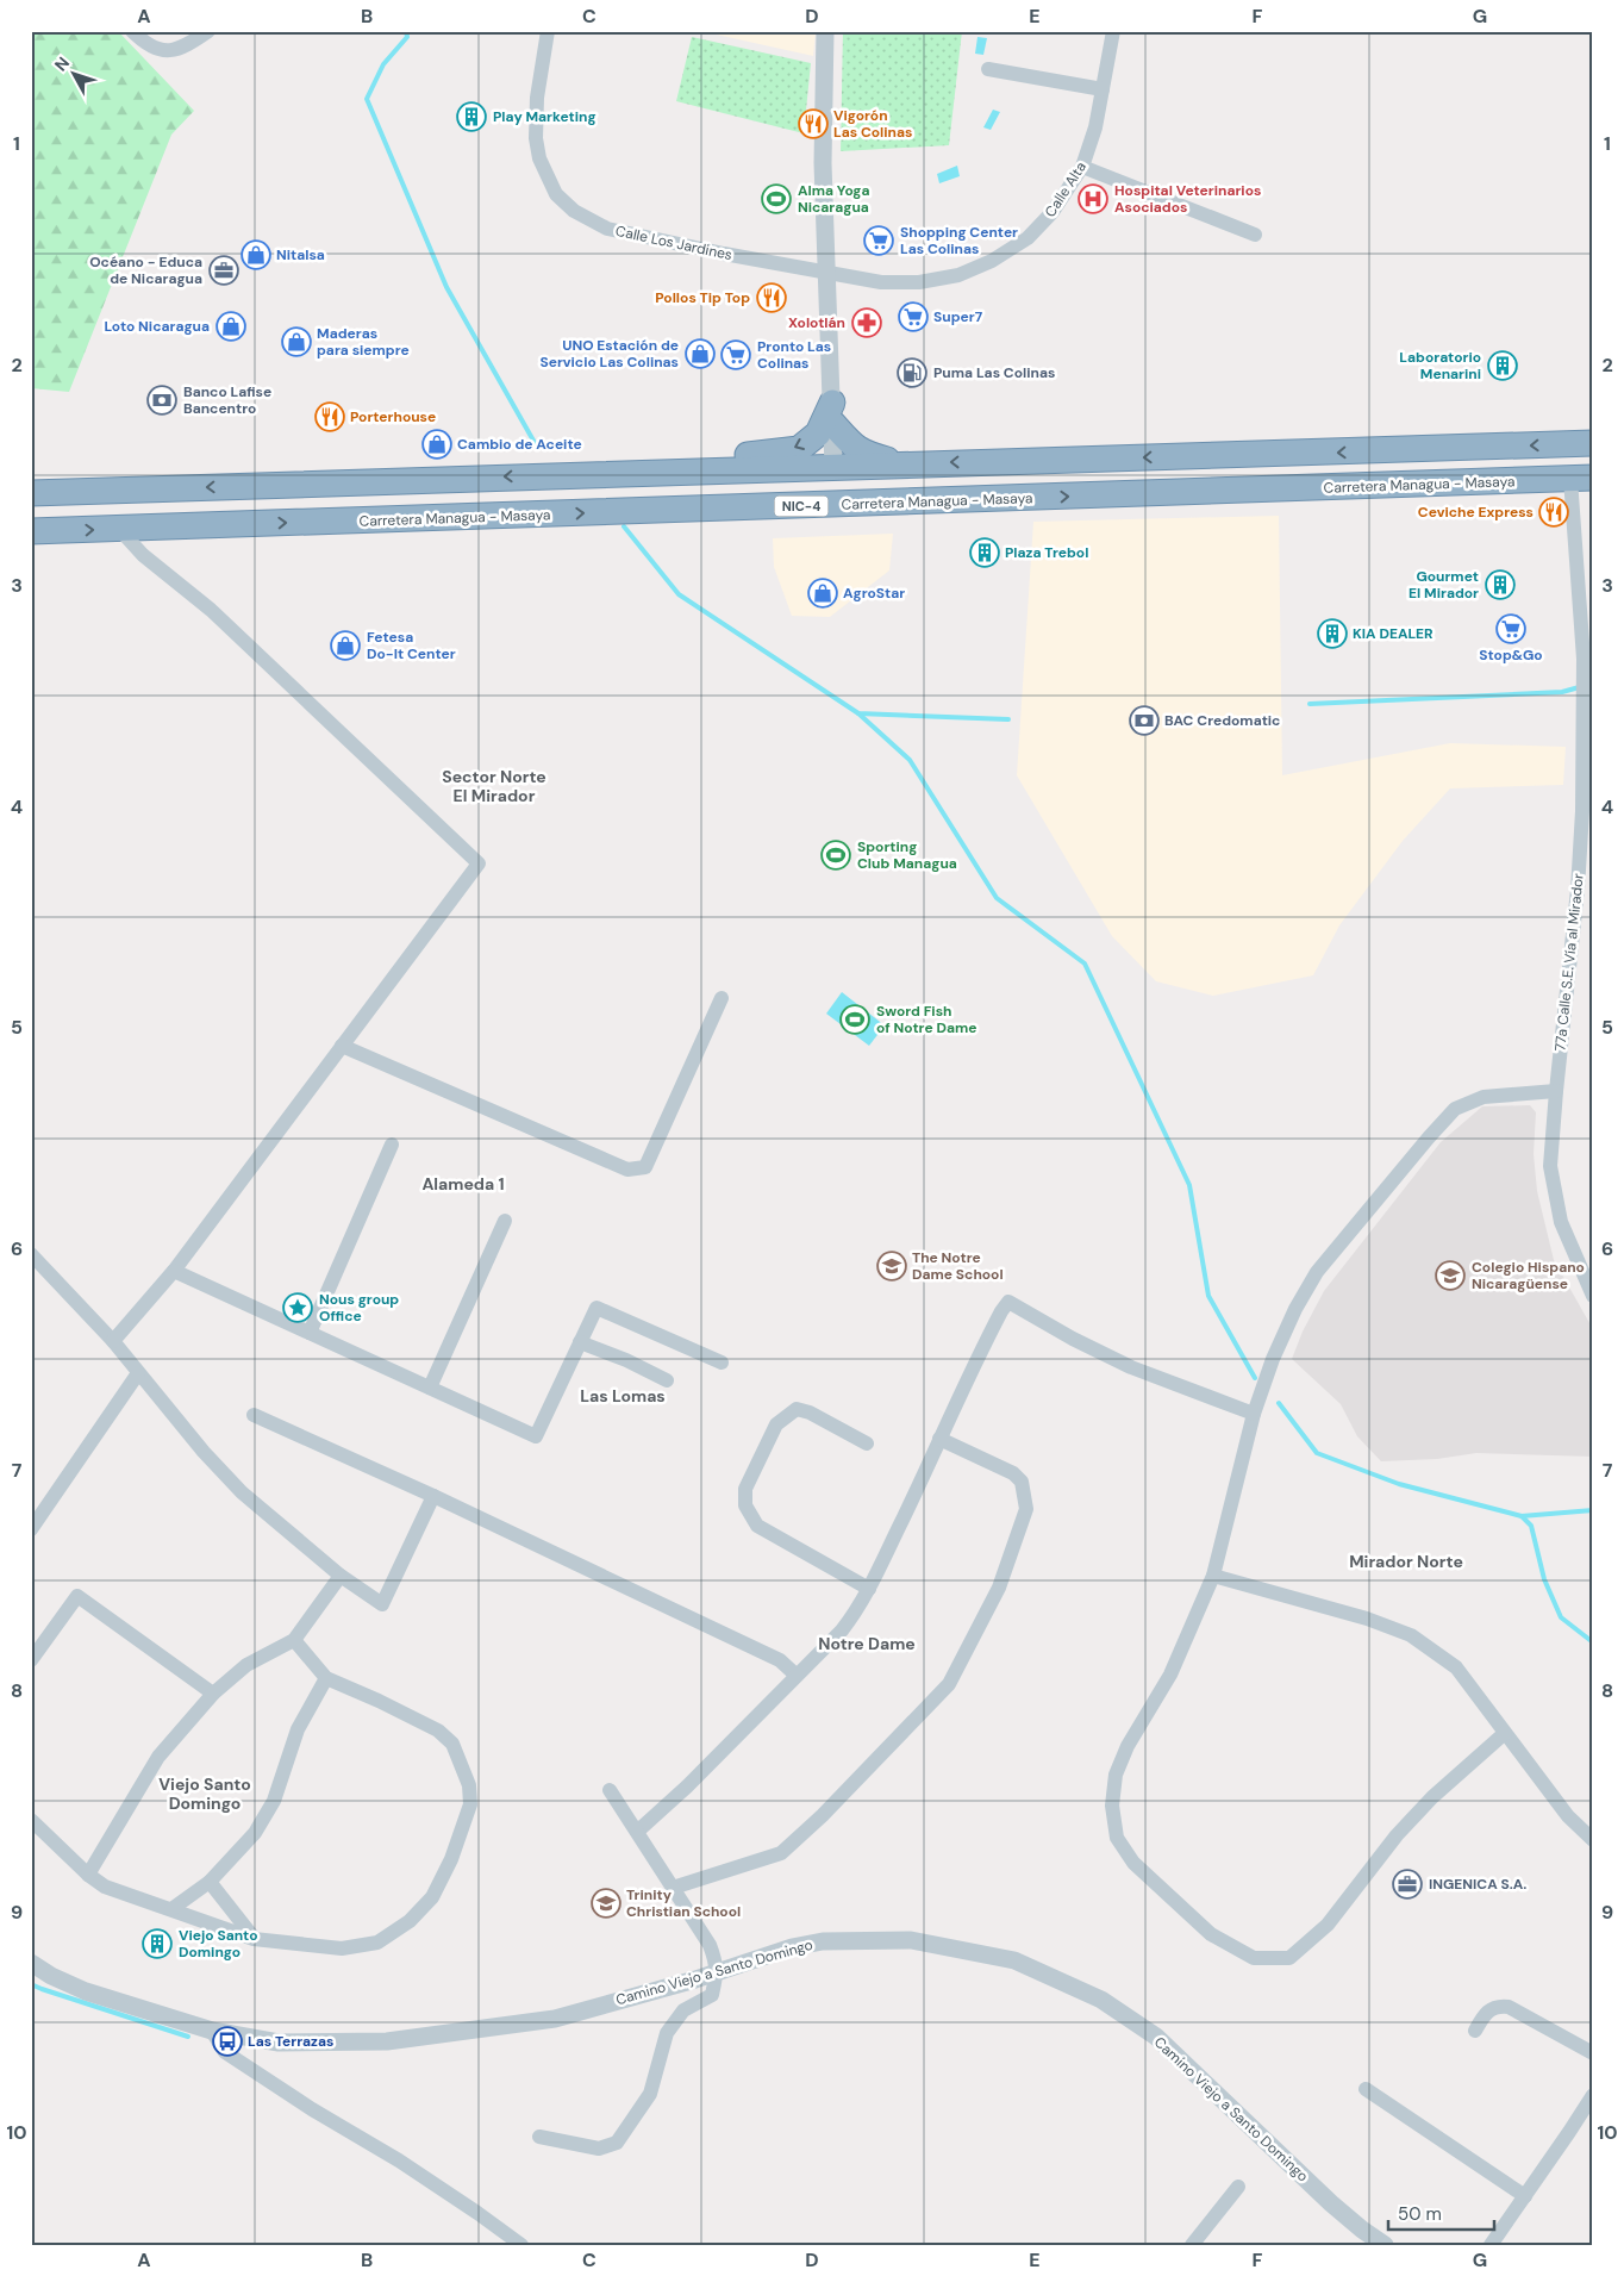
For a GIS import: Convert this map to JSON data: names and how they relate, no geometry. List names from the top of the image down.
{
  "streets": {
    "highway": ["Carretera Managua - Masaya", "NIC-4"],
    "street": [
      "Calle Alta",
      "Calle Los Jardines",
      "77a Calle S.E. Vía al Mirador",
      "Camino Viejo a Santo Domingo"
    ]
  },
  "crossings": [
    ["Calle Alta", "Calle Los Jardines"],
    ["Carretera Managua - Masaya", "77a Calle S.E. Vía al Mirador"]
  ],
  "districts": [
    "Sector Norte El Mirador",
    "Alameda 1",
    "Las Lomas",
    "Mirador Norte",
    "Notre Dame",
    "Viejo Santo Domingo"
  ],
  "places": {
    "building": [
      "Play Marketing",
      "Laboratorio Menarini",
      "Plaza Trebol",
      "Gourmet El Mirador",
      "KIA DEALER",
      "Viejo Santo Domingo"
    ],
    "restaurant": [
      "Vigorón Las Colinas",
      "Pollos Tip Top",
      "Porterhouse",
      "Ceviche Express"
    ],
    "sports": ["Alma Yoga Nicaragua", "Sporting Club Managua", "Sword Fish of Notre Dame"],
    "hospital": ["Hospital Veterinarios Asociados"],
    "supermarket": [
      "Shopping Center Las Colinas",
      "Super7",
      "Pronto Las Colinas",
      "Stop&Go"
    ],
    "shop": [
      "Nitalsa",
      "Loto Nicaragua",
      "Maderas para siempre",
      "UNO Estación de Servicio Las Colinas",
      "Cambio de Aceite",
      "AgroStar",
      "Fetesa Do-It Center"
    ],
    "office": ["Océano - Educa de Nicaragua", "INGENICA S.A."],
    "pharmacy": ["Xolotlán"],
    "fuel station": ["Puma Las Colinas"],
    "bank": ["Banco Lafise Bancentro", "BAC Credomatic"],
    "school or university": ["The Notre Dame School", "Colegio Hispano Nicaragüense", "Trinity Christian School"],
    "place": ["Nous group Office"],
    "bus stop": ["Las Terrazas"]
  },
  "scale_bar": "50 m",
  "north": "top left",
  "grid": {
    "columns": [
      "A",
      "B",
      "C",
      "D",
      "E",
      "F",
      "G"
    ],
    "rows": [
      "1",
      "2",
      "3",
      "4",
      "5",
      "6",
      "7",
      "8",
      "9",
      "10"
    ]
  }
}
